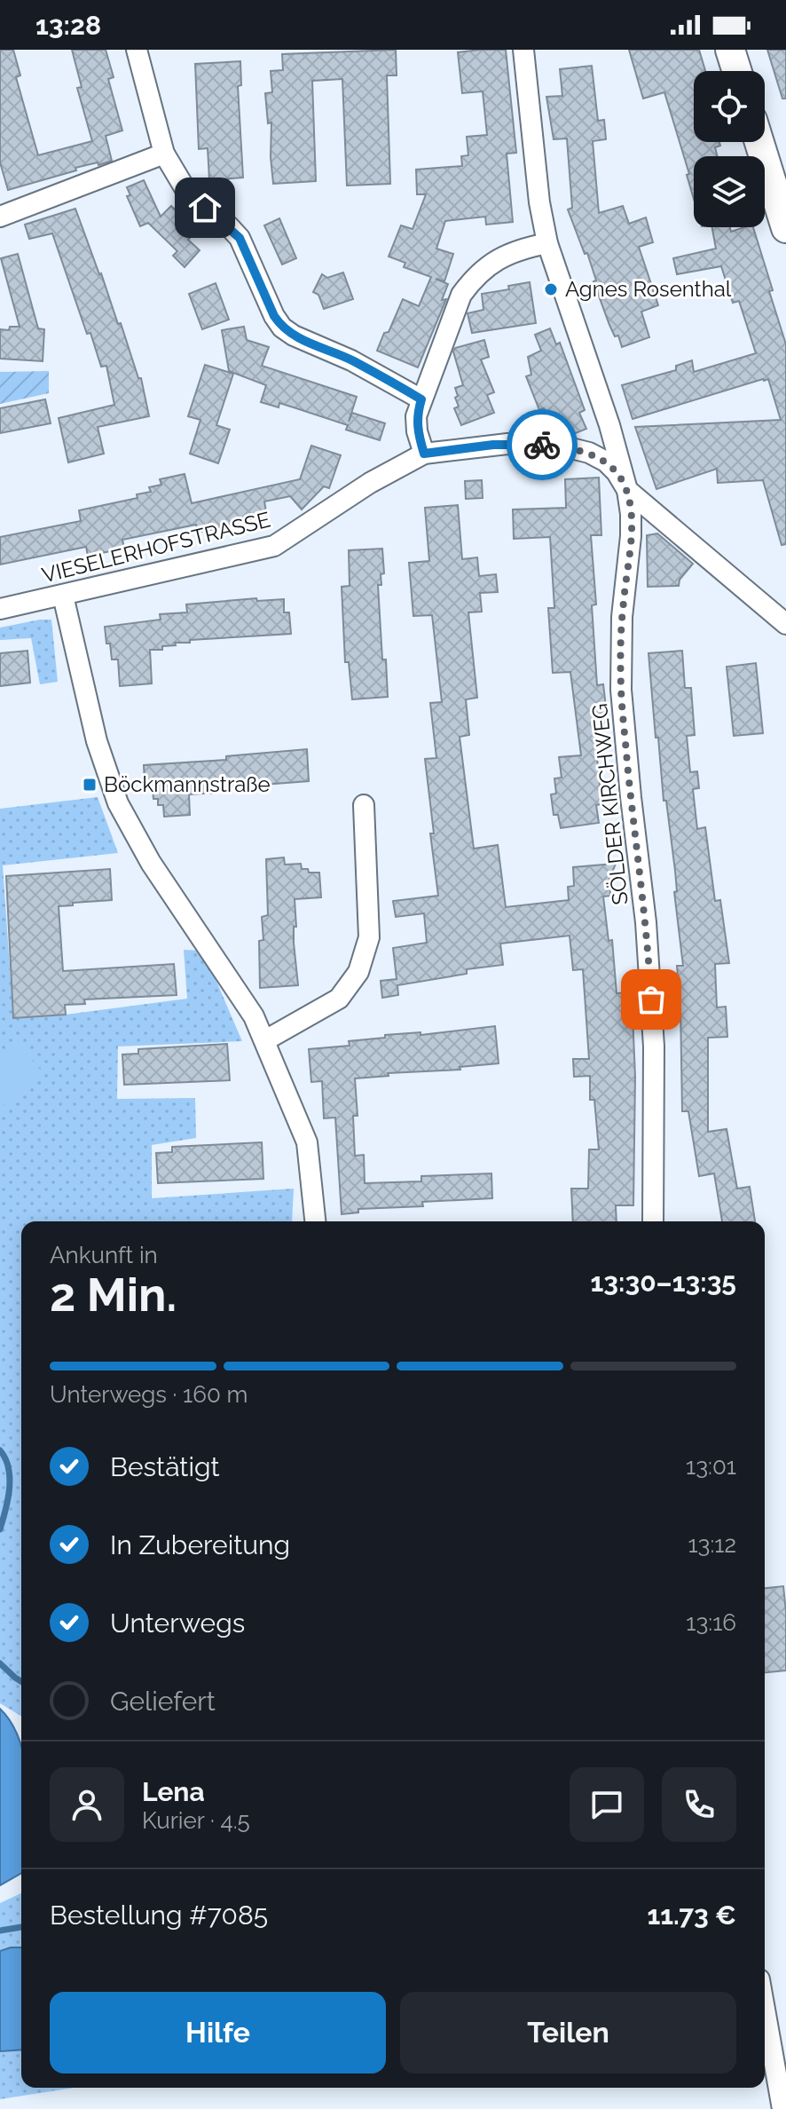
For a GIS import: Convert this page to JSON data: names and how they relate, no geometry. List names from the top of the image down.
{
  "streets": {
    "street": ["VIESELERHOFSTRASSE", "SÖLDER KIRCHWEG"]
  },
  "crossings": [
    ["VIESELERHOFSTRASSE", "SÖLDER KIRCHWEG"]
  ],
  "places": {
    "other": ["Agnes Rosenthal"],
    "transit": ["Böckmannstraße"]
  },
  "page": {
    "status": "13:28",
    "heading": ["2 Min.", "Ankunft in", "13:30–13:35"],
    "panel": [
      "Lena",
      "Kurier · 4.5",
      "Bestellung #7085",
      "11.73 €"
    ],
    "bar": "Unterwegs · 160 m",
    "list": [
      ["Bestätigt", "13:01"],
      ["In Zubereitung", "13:12"],
      ["Unterwegs", "13:16"],
      "Geliefert"
    ],
    "buttons": ["Hilfe", "Teilen"]
  }
}
